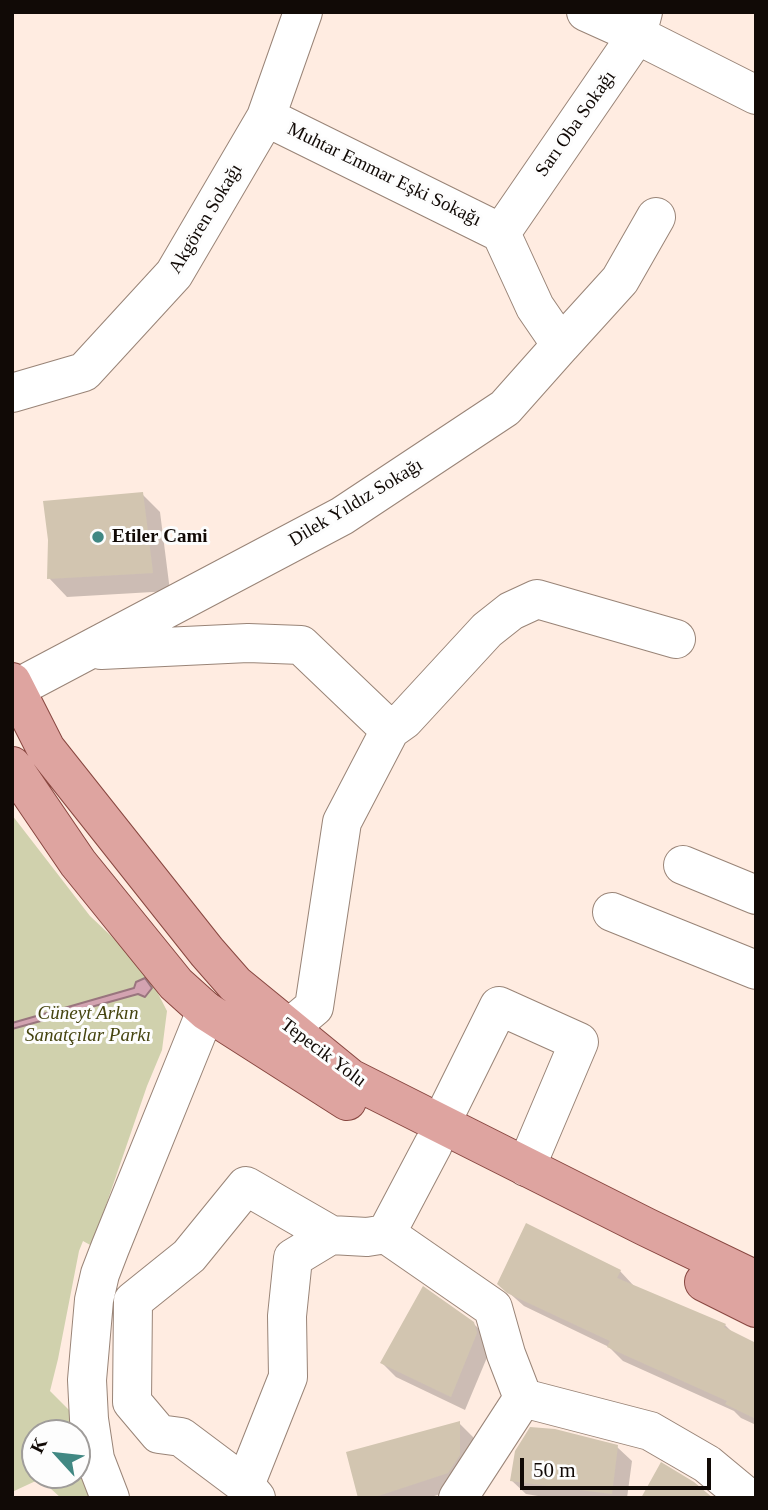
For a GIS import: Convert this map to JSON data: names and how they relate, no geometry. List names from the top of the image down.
{
  "streets": {
    "main road": ["Tepecik Yolu"],
    "street": [
      "Sarı Oba Sokağı",
      "Muhtar Emmar Eşki Sokağı",
      "Akgören Sokağı",
      "Dilek Yıldız Sokağı"
    ]
  },
  "crossings": [
    ["Sarı Oba Sokağı", "Muhtar Emmar Eşki Sokağı"],
    ["Muhtar Emmar Eşki Sokağı", "Akgören Sokağı"],
    ["Dilek Yıldız Sokağı", "Tepecik Yolu"]
  ],
  "parks": ["Cüneyt Arkın Sanatçılar Parkı"],
  "places": ["Etiler Cami"],
  "scale_bar": "50 m",
  "north": "top left"
}
